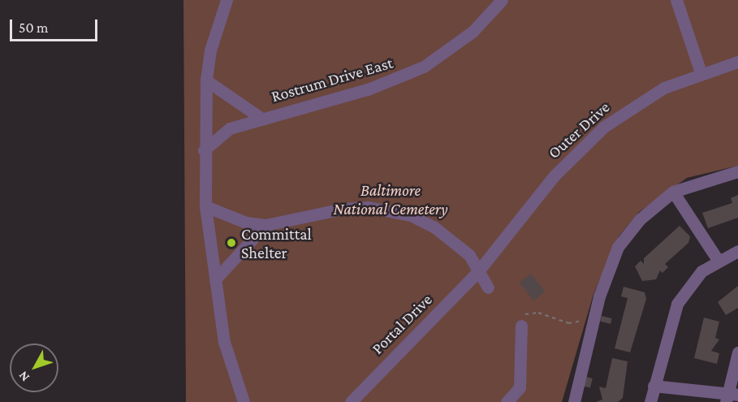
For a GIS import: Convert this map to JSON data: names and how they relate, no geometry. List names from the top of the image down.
{
  "streets": {
    "street": ["Rostrum Drive East", "Outer Drive", "Portal Drive"]
  },
  "crossings": [
    ["Outer Drive", "Portal Drive"]
  ],
  "parks": ["Baltimore National Cemetery"],
  "places": ["Committal Shelter"],
  "scale_bar": "50 m",
  "north": "bottom left"
}
